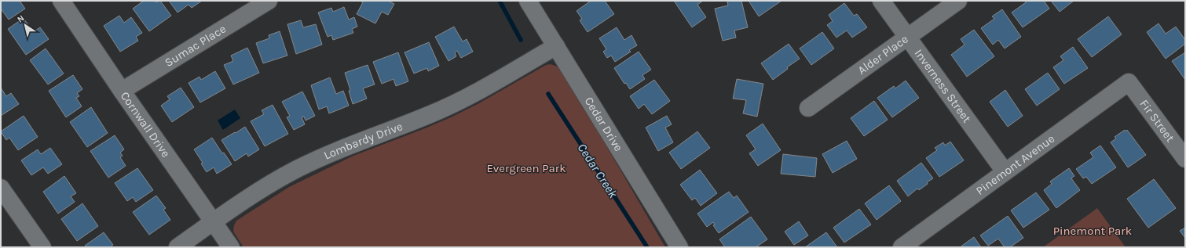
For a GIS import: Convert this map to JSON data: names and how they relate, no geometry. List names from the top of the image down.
{
  "streets": {
    "street": [
      "Sumac Place",
      "Alder Place",
      "Inverness Street",
      "Fir Street",
      "Cedar Drive",
      "Cornwall Drive",
      "Lombardy Drive",
      "Pinemont Avenue"
    ]
  },
  "crossings": [
    ["Sumac Place", "Cornwall Drive"],
    ["Alder Place", "Inverness Street"],
    ["Inverness Street", "Pinemont Avenue"],
    ["Fir Street", "Pinemont Avenue"],
    ["Cedar Drive", "Lombardy Drive"],
    ["Cornwall Drive", "Lombardy Drive"]
  ],
  "water": ["Cedar Creek"],
  "parks": ["Evergreen Park", "Pinemont Park"],
  "north": "top left"
}
